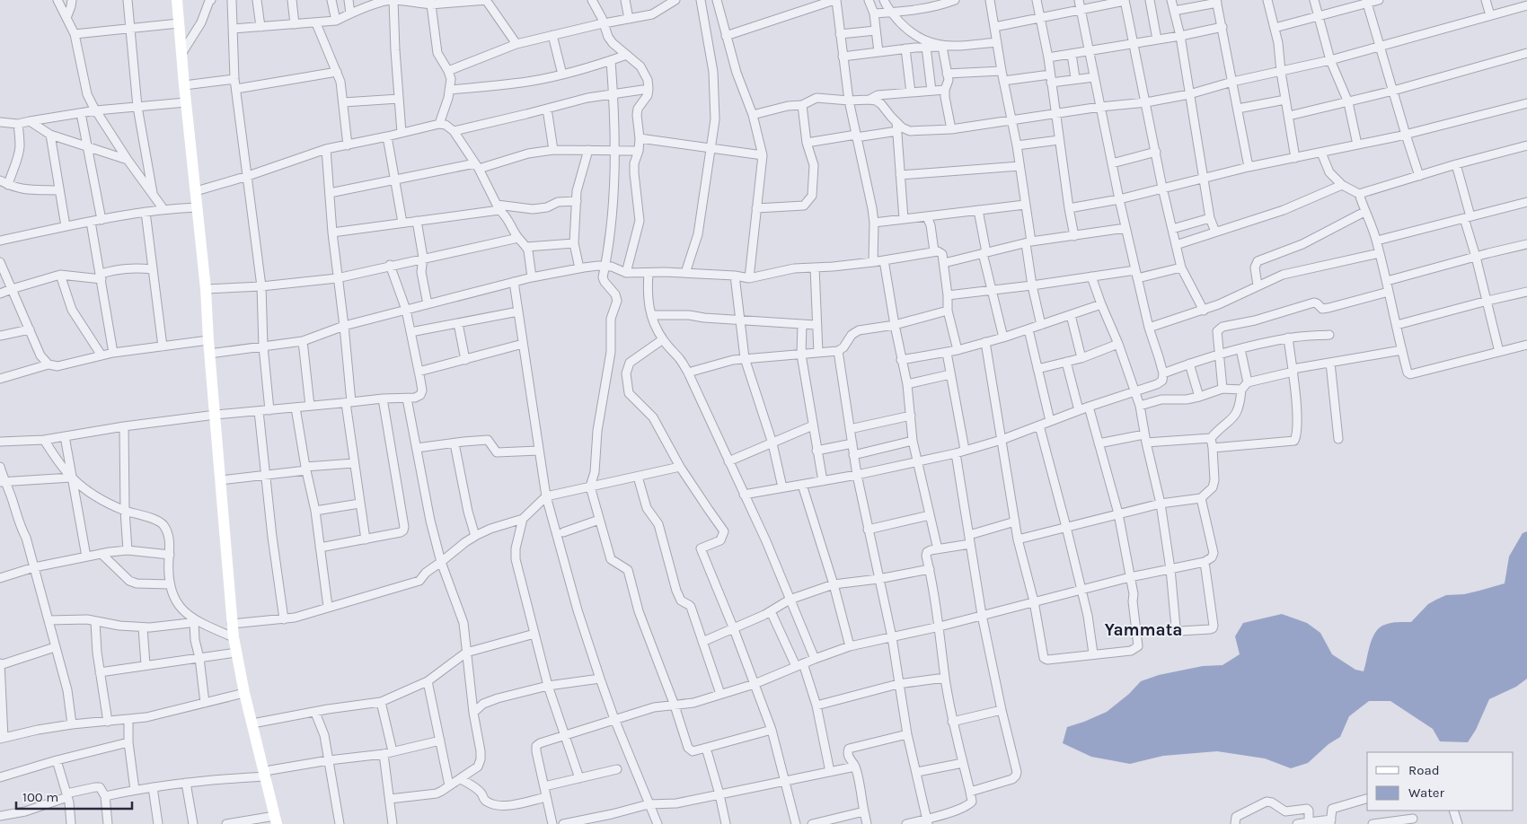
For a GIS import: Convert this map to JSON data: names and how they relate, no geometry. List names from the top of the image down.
{
  "districts": ["Yammata"],
  "legend": ["Road", "Water"],
  "scale_bar": "100 m"
}
